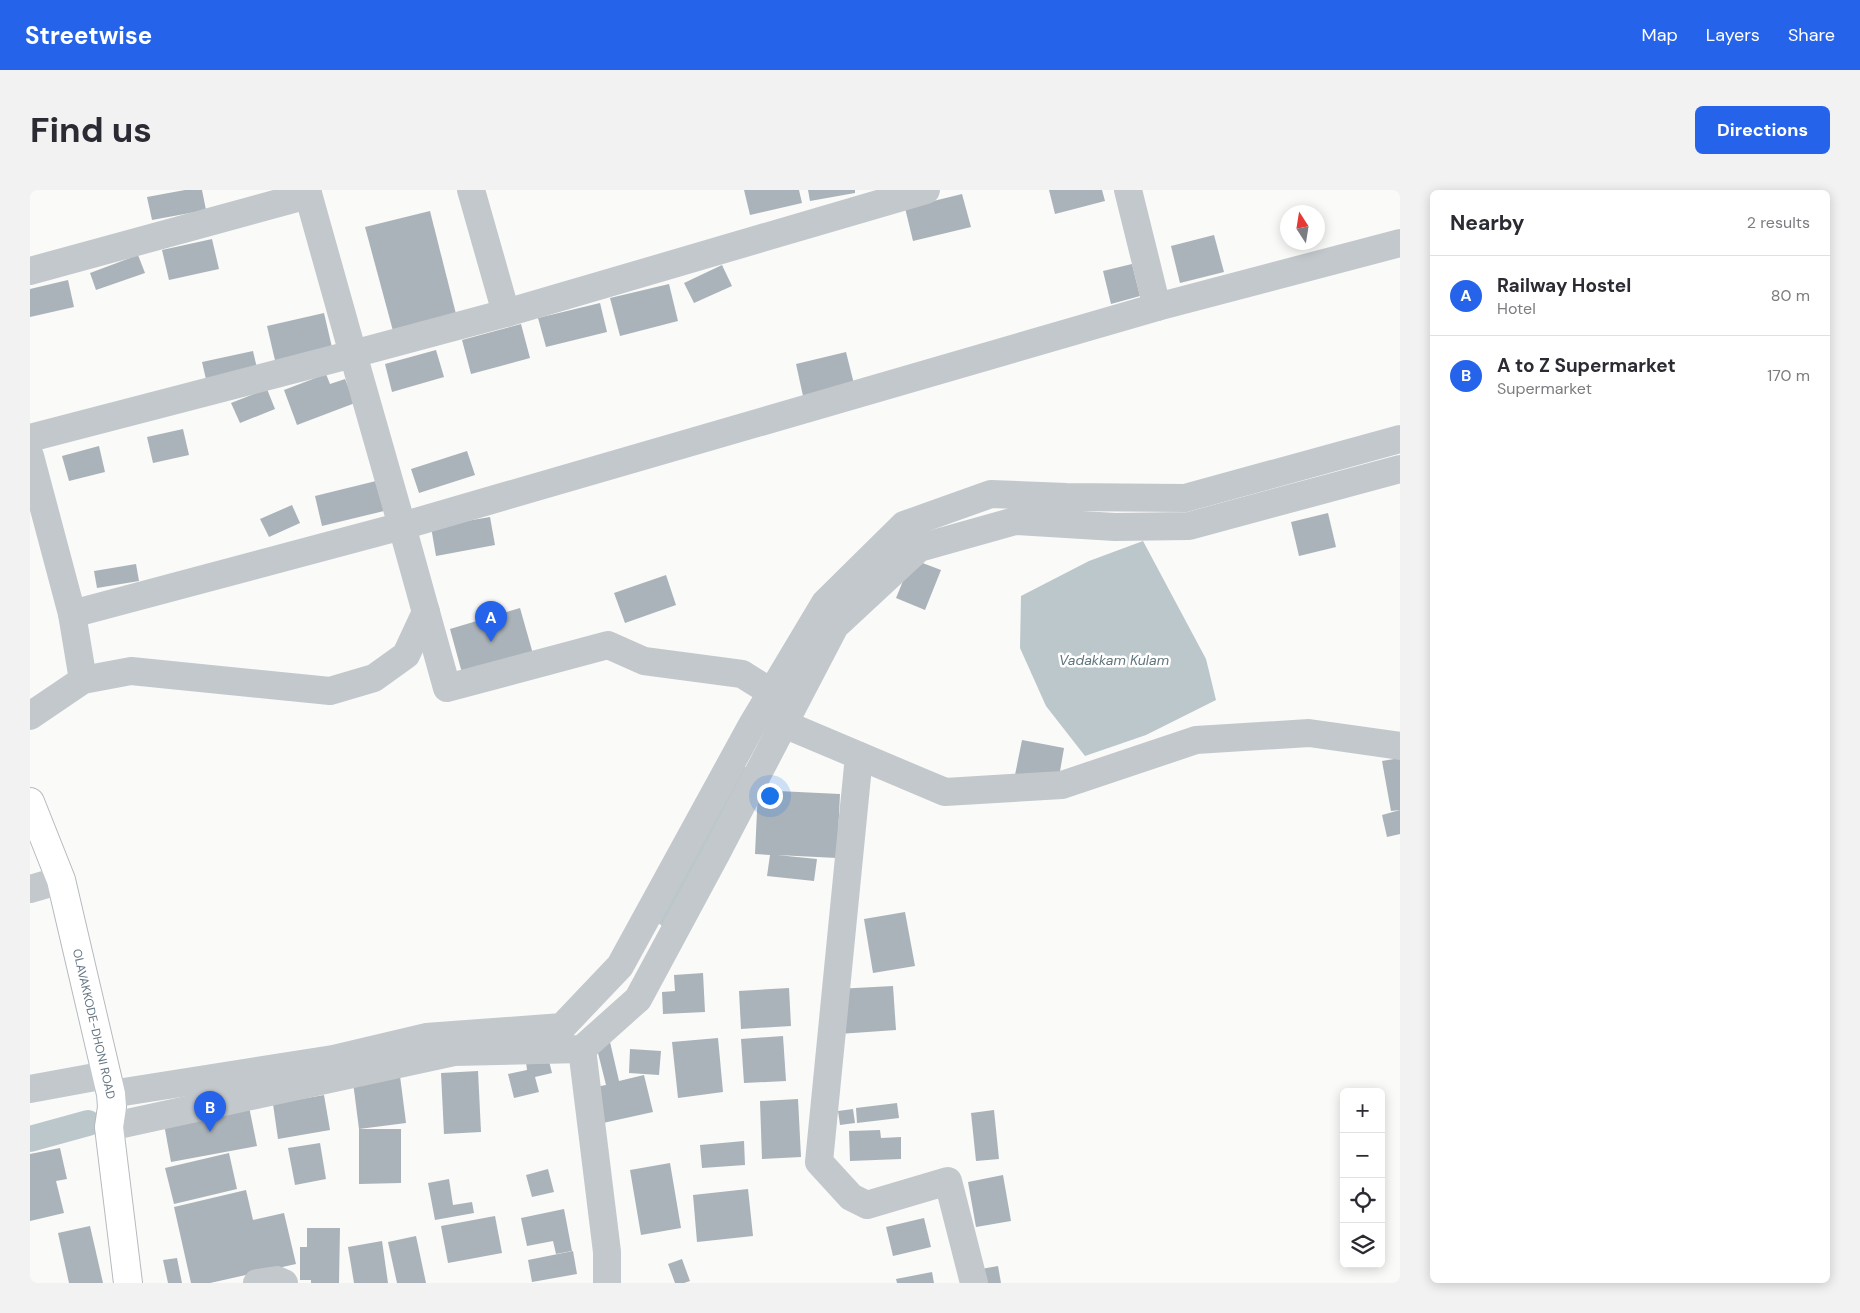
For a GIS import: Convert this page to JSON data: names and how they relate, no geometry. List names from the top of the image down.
{
  "streets": {
    "main road": ["OLAVAKKODE-DHONI ROAD"]
  },
  "water": ["Vadakkam Kulam"],
  "north": "top",
  "page": {
    "header": "Streetwise",
    "nav": ["Map", "Layers", "Share"],
    "buttons": "Directions",
    "title": "Find us",
    "heading": ["Nearby", "2 results"],
    "list": [
      {
        "mark": "A",
        "name": "Railway Hostel",
        "note": "Hotel",
        "value": "80 m"
      },
      {
        "mark": "B",
        "name": "A to Z Supermarket",
        "note": "Supermarket",
        "value": "170 m"
      }
    ],
    "pins": ["A", "B"],
    "map_buttons": ["+", "−"]
  }
}
